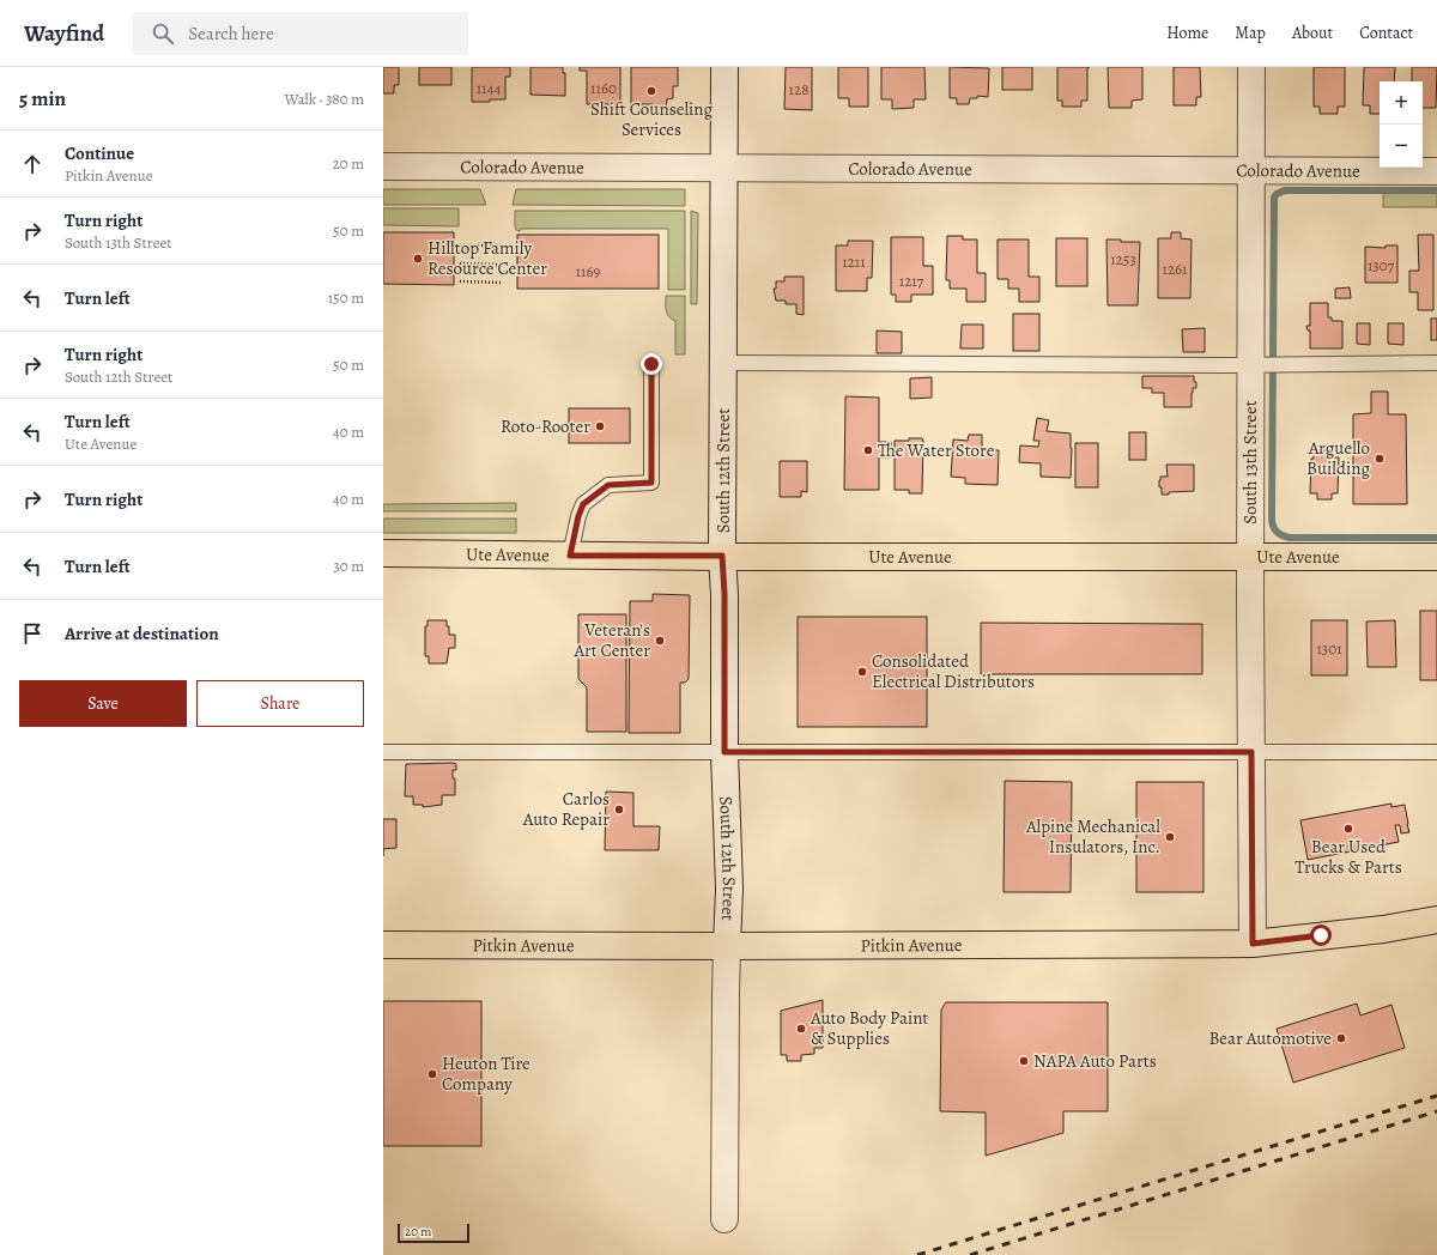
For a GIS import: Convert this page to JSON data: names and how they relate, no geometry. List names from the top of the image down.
{
  "streets": {
    "main road": ["Ute Avenue", "Pitkin Avenue"],
    "street": ["Colorado Avenue", "South 13th Street", "South 12th Street"]
  },
  "crossings": [
    ["Colorado Avenue", "South 13th Street"],
    ["Colorado Avenue", "South 12th Street"],
    ["South 13th Street", "Ute Avenue"],
    ["South 13th Street", "Pitkin Avenue"],
    ["South 12th Street", "Ute Avenue"],
    ["South 12th Street", "Pitkin Avenue"]
  ],
  "places": [
    "Shift Counseling Services",
    "Hilltop Family Resource Center",
    "Roto-Rooter",
    "The Water Store",
    "Arguello Building",
    "Veteran's Art Center",
    "Consolidated Electrical Distributors",
    "Carlos Auto Repair",
    "Bear Used Trucks & Parts",
    "Alpine Mechanical Insulators, Inc.",
    "Auto Body Paint & Supplies",
    "Bear Automotive",
    "NAPA Auto Parts",
    "Heuton Tire Company"
  ],
  "house_numbers": [
    "1144",
    "1160",
    "128",
    "1253",
    "1211",
    "1307",
    "1261",
    "1169",
    "1217",
    "1301"
  ],
  "scale_bar": "20 m",
  "page": {
    "header": "Wayfind",
    "search": "Search here",
    "nav": [
      "Home",
      "Map",
      "About",
      "Contact"
    ],
    "heading": ["5 min", "Walk · 380 m"],
    "map_buttons": ["+", "−"],
    "list": [
      ["Continue", "Pitkin Avenue", "20 m"],
      ["Turn right", "South 13th Street", "50 m"],
      ["Turn left", "150 m"],
      ["Turn right", "South 12th Street", "50 m"],
      ["Turn left", "Ute Avenue", "40 m"],
      ["Turn right", "40 m"],
      ["Turn left", "30 m"],
      "Arrive at destination"
    ],
    "buttons": ["Save", "Share"],
    "scale": "20 m"
  }
}
